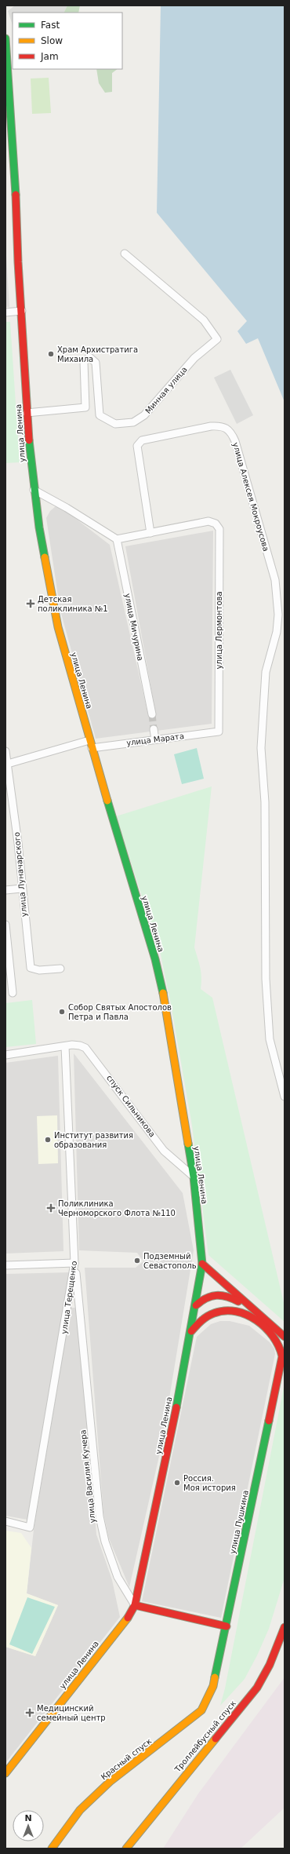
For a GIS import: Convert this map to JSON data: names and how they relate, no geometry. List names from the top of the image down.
{
  "streets": {
    "main road": [
      "улица Ленина",
      "улица Пушкина",
      "Троллейбусный спуск",
      "Красный спуск"
    ],
    "street": [
      "Минная улица",
      "улица Алексея Мокроусова",
      "улица Мичурина",
      "улица Лермонтова",
      "улица Марата",
      "улица Луначарского",
      "спуск Сильникова",
      "улица Терещенко",
      "улица Василия Кучера"
    ]
  },
  "crossings": [
    ["Минная улица", "улица Ленина"],
    ["улица Ленина", "улица Марата"],
    ["улица Ленина", "спуск Сильникова"],
    ["улица Ленина", "улица Василия Кучера"],
    ["улица Ленина", "улица Пушкина"],
    ["улица Алексея Мокроусова", "улица Лермонтова"],
    ["улица Лермонтова", "улица Марата"],
    ["спуск Сильникова", "улица Терещенко"],
    ["улица Терещенко", "улица Василия Кучера"],
    ["улица Пушкина", "Красный спуск"]
  ],
  "places": {
    "other": [
      "Храм Архистратига Михаила",
      "Собор Святых Апостолов Петра и Павла",
      "Институт развития образования",
      "Подземный Севастополь",
      "Россия. Моя история"
    ],
    "health": ["Детская поликлиника №1", "Поликлиника Черноморского Флота №110", "Медицинский семейный центр"]
  },
  "legend": ["Fast", "Slow", "Jam"],
  "north": "top"
}
